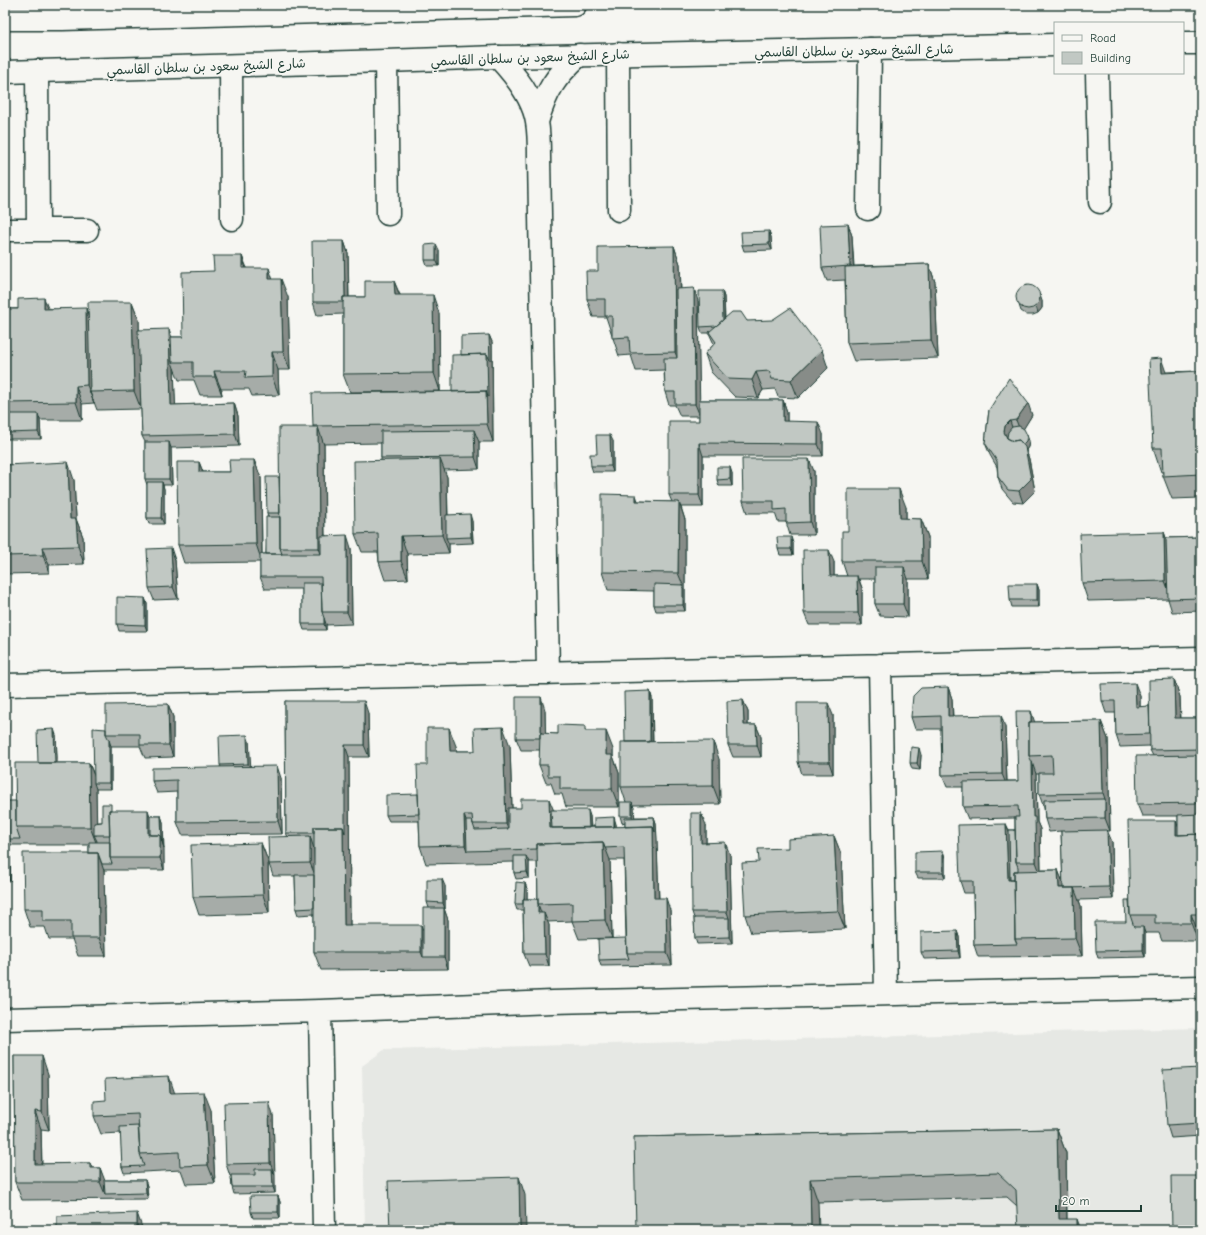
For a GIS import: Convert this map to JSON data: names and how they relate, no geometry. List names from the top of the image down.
{
  "streets": {
    "street": ["شارع الشيخ سعود بن سلطان القاسمي"]
  },
  "legend": ["Road", "Building"],
  "scale_bar": "20 m"
}
